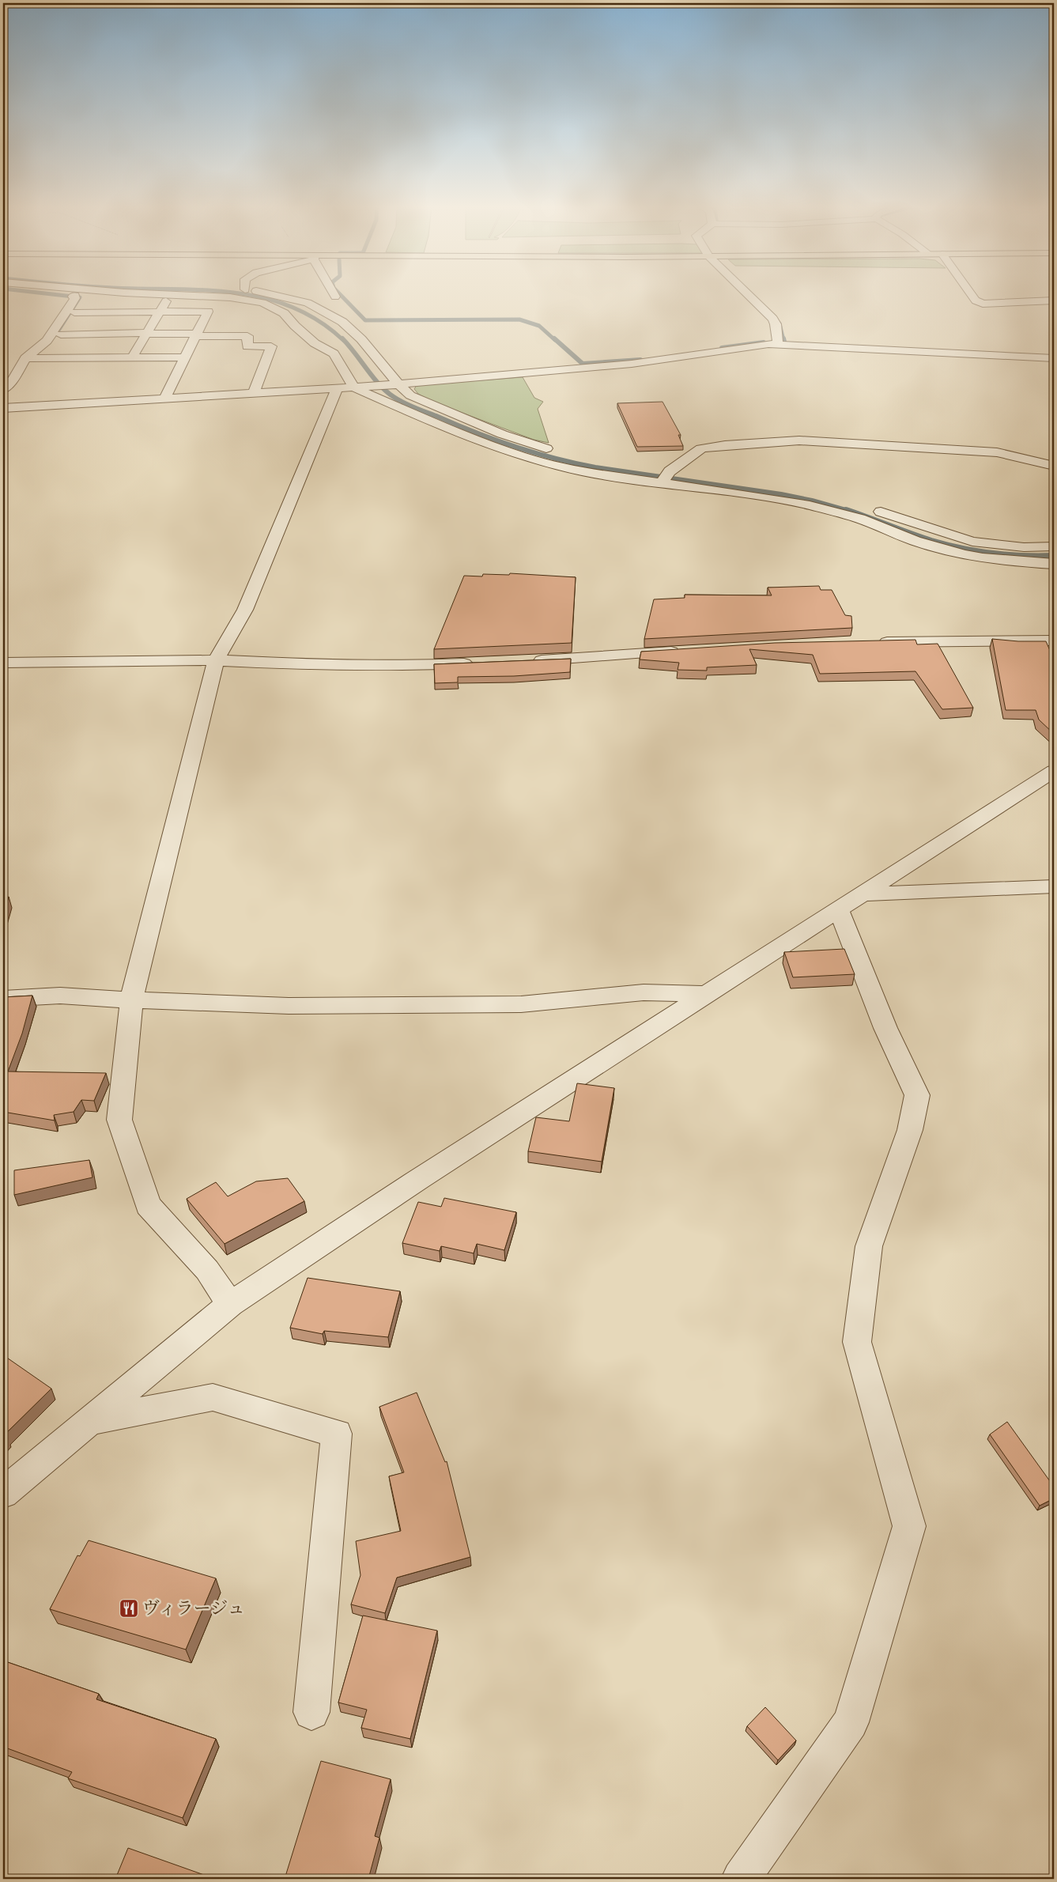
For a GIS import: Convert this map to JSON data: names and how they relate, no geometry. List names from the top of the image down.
{
  "places": {
    "restaurant": ["ヴィラージュ"]
  }
}
